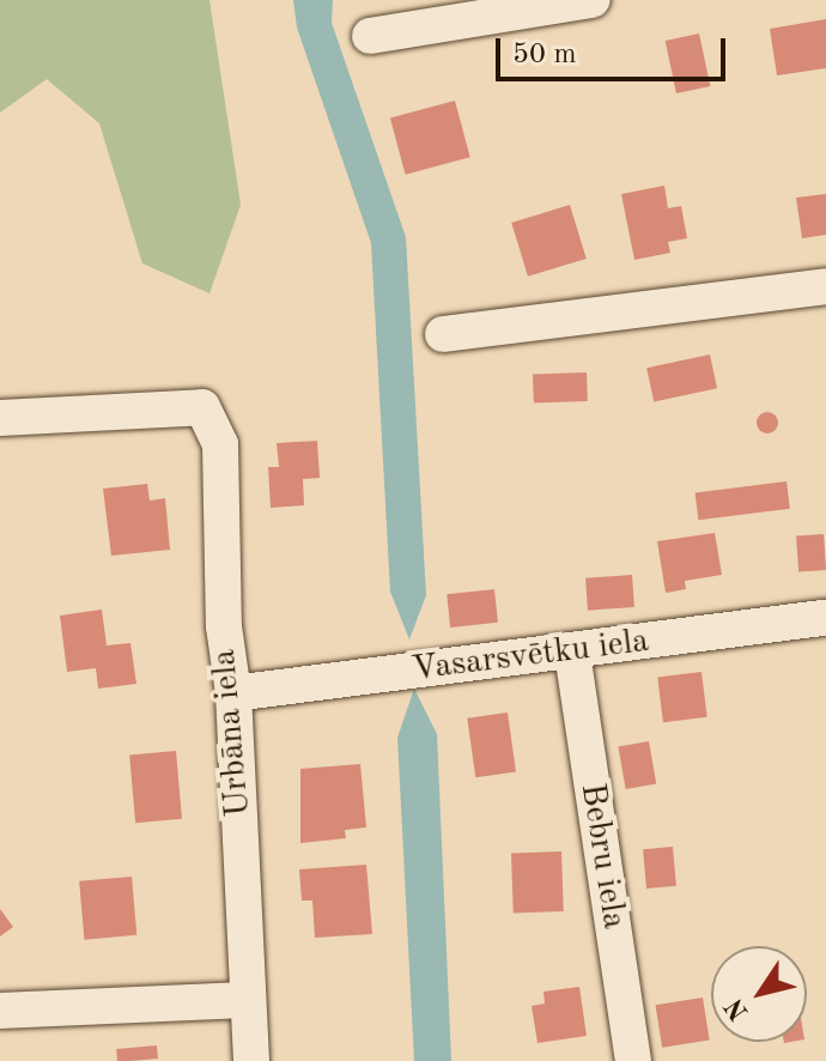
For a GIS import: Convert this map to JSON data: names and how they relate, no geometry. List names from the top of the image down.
{
  "streets": {
    "street": ["Vasarsvētku iela", "Urbāna iela", "Bebru iela"]
  },
  "crossings": [
    ["Vasarsvētku iela", "Urbāna iela"],
    ["Vasarsvētku iela", "Bebru iela"]
  ],
  "scale_bar": "50 m",
  "north": "bottom left"
}
